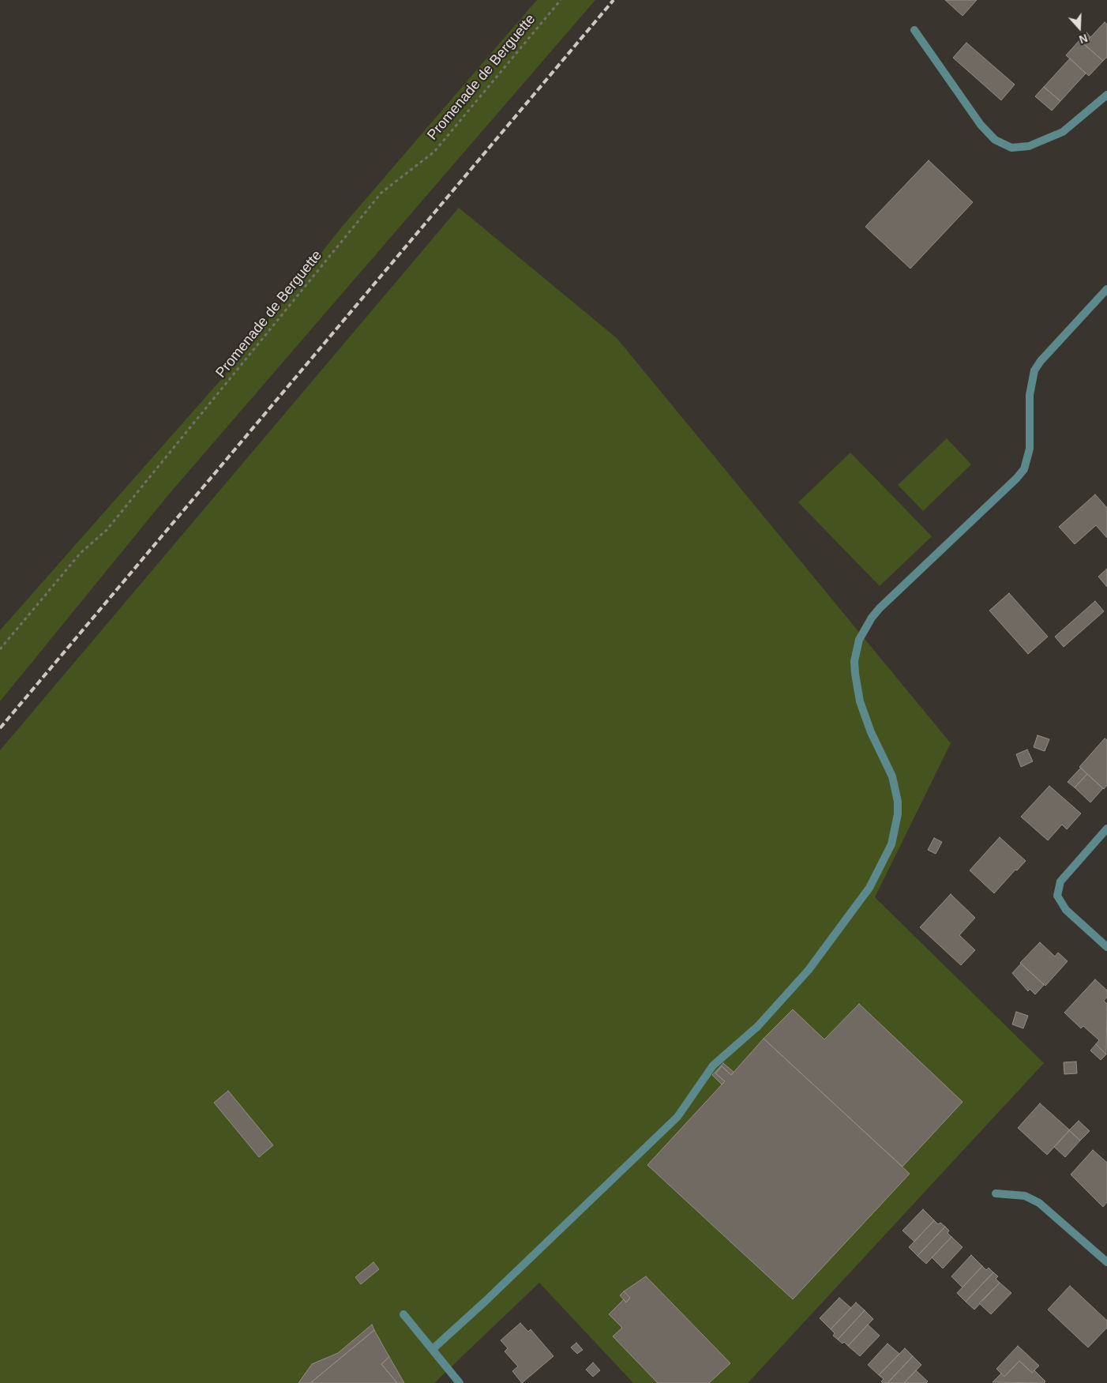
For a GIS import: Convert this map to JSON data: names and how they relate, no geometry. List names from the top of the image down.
{
  "streets": {
    "path": ["Promenade de Berguette"]
  },
  "north": "bottom"
}
